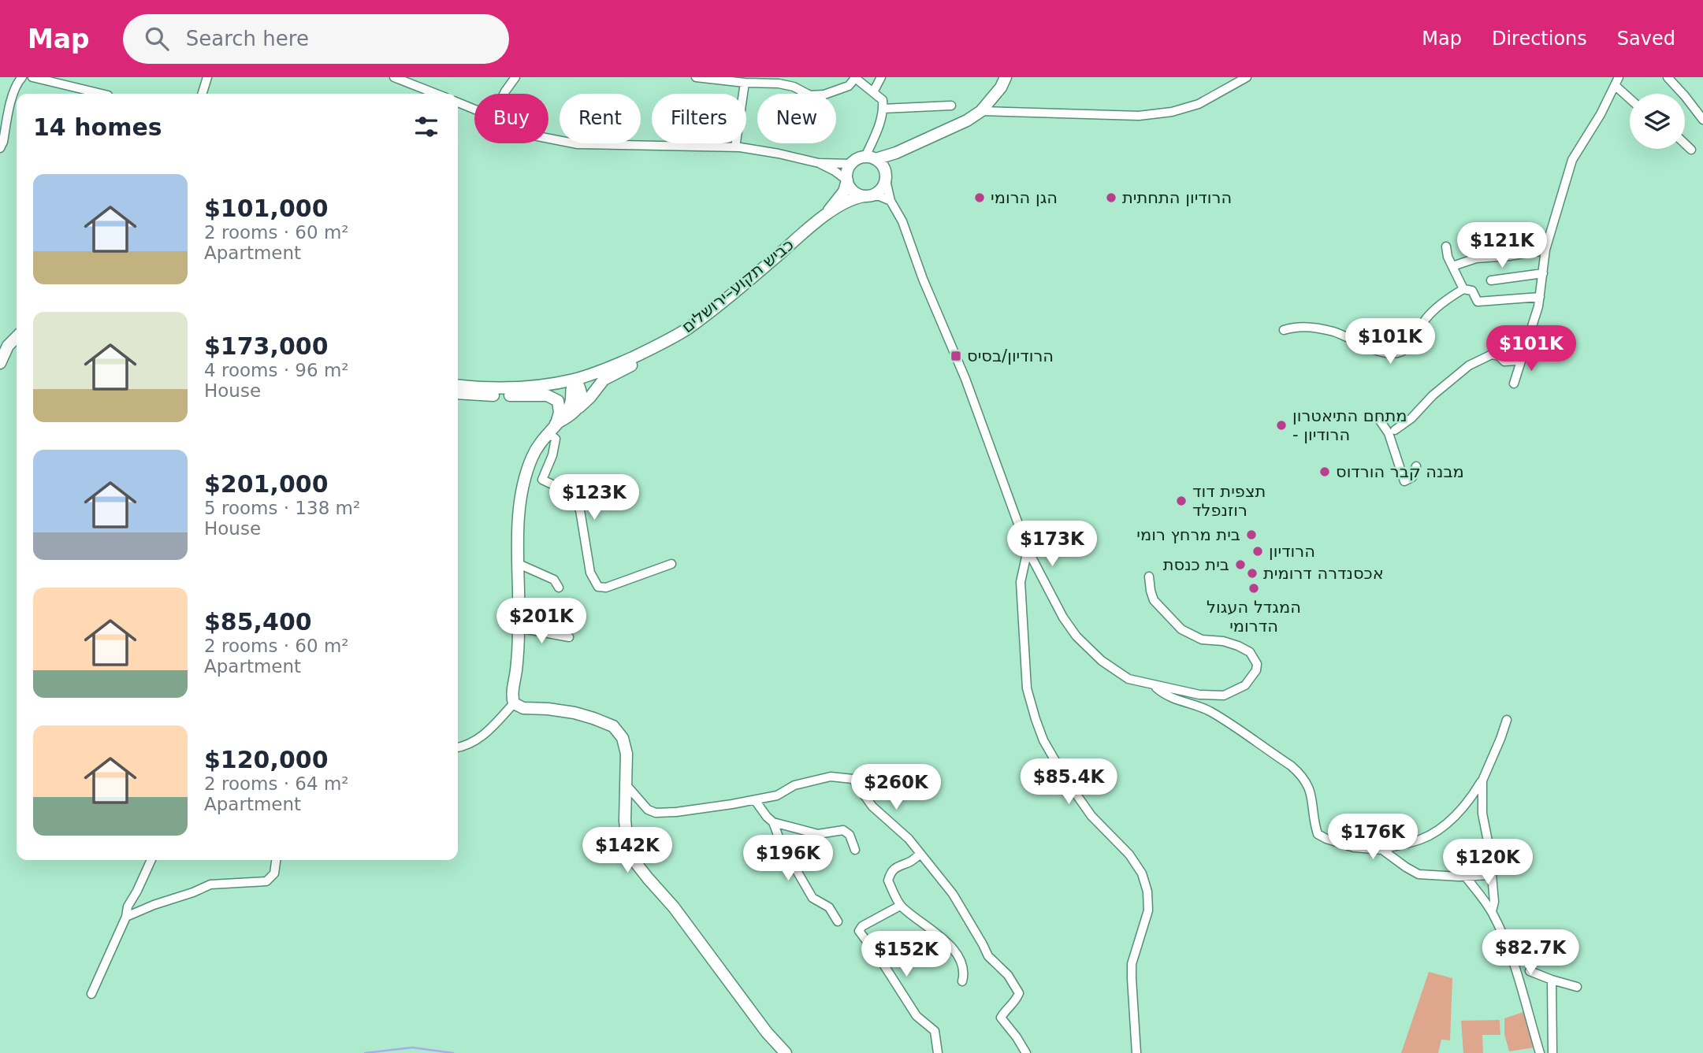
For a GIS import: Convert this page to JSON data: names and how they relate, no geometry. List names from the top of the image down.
{
  "streets": {
    "main road": ["כביש תקוע–ירושלים"]
  },
  "places": {
    "other": [
      "הגן הרומי",
      "הרודיון התחתית",
      "מתחם התיאטרון - הרודיון",
      "מבנה קבר הורדוס",
      "תצפית דוד רוזנפלד",
      "בית מרחץ רומי",
      "הרודיון",
      "בית כנסת",
      "אכסנדרה דרומית",
      "המגדל העגול הדרומי"
    ],
    "transit": ["הרודיון/בסיס"]
  },
  "page": {
    "header": "Map",
    "search": "Search here",
    "nav": ["Map", "Directions", "Saved"],
    "chip": [
      "Buy",
      "Rent",
      "Filters",
      "New"
    ],
    "heading": "14 homes",
    "list": [
      {
        "name": "$101,000",
        "note": "2 rooms · 60 m² · Apartment"
      },
      {
        "name": "$173,000",
        "note": "4 rooms · 96 m² · House"
      },
      {
        "name": "$201,000",
        "note": "5 rooms · 138 m² · House"
      },
      {
        "name": "$85,400",
        "note": "2 rooms · 60 m² · Apartment"
      },
      {
        "name": "$120,000",
        "note": "2 rooms · 64 m² · Apartment"
      }
    ],
    "price": [
      "$121K",
      "$101K",
      "$101K",
      "$123K",
      "$173K",
      "$201K",
      "$85.4K",
      "$260K",
      "$176K",
      "$142K",
      "$196K",
      "$120K",
      "$82.7K",
      "$152K"
    ]
  }
}
